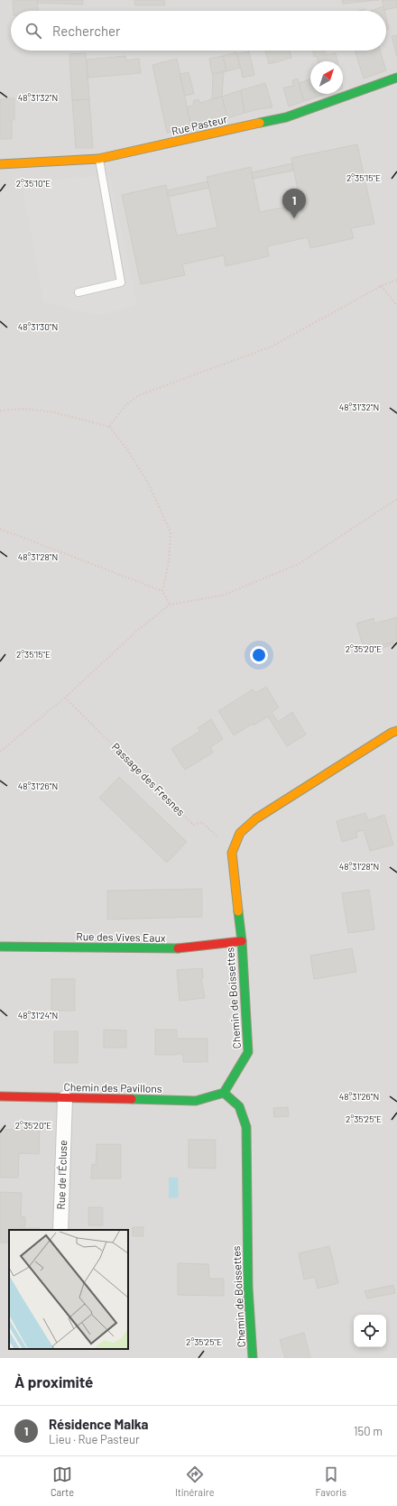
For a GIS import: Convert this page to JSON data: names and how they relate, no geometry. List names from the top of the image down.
{
  "streets": {
    "street": [
      "Rue Pasteur",
      "Rue des Vives Eaux",
      "Chemin de Boissettes",
      "Chemin des Pavillons",
      "Rue de l'Écluse"
    ],
    "path": ["Passage des Fresnes"]
  },
  "crossings": [
    ["Passage des Fresnes", "Chemin de Boissettes"],
    ["Rue des Vives Eaux", "Chemin de Boissettes"],
    ["Chemin de Boissettes", "Chemin des Pavillons"],
    ["Chemin des Pavillons", "Rue de l'Écluse"]
  ],
  "north": "top right",
  "page": {
    "search": "Rechercher",
    "pins": "1",
    "heading": "À proximité",
    "list": [
      {
        "mark": "1",
        "name": "Résidence Malka",
        "note": "Lieu · Rue Pasteur",
        "value": "150 m"
      }
    ],
    "nav": ["Carte", "Itinéraire", "Favoris"]
  },
  "coordinates": [
    "48°31'32\"N",
    "2°35'15\"E",
    "2°35'10\"E",
    "48°31'30\"N",
    "48°31'28\"N",
    "2°35'20\"E",
    "48°31'26\"N",
    "48°31'24\"N",
    "2°35'25\"E"
  ]
}
